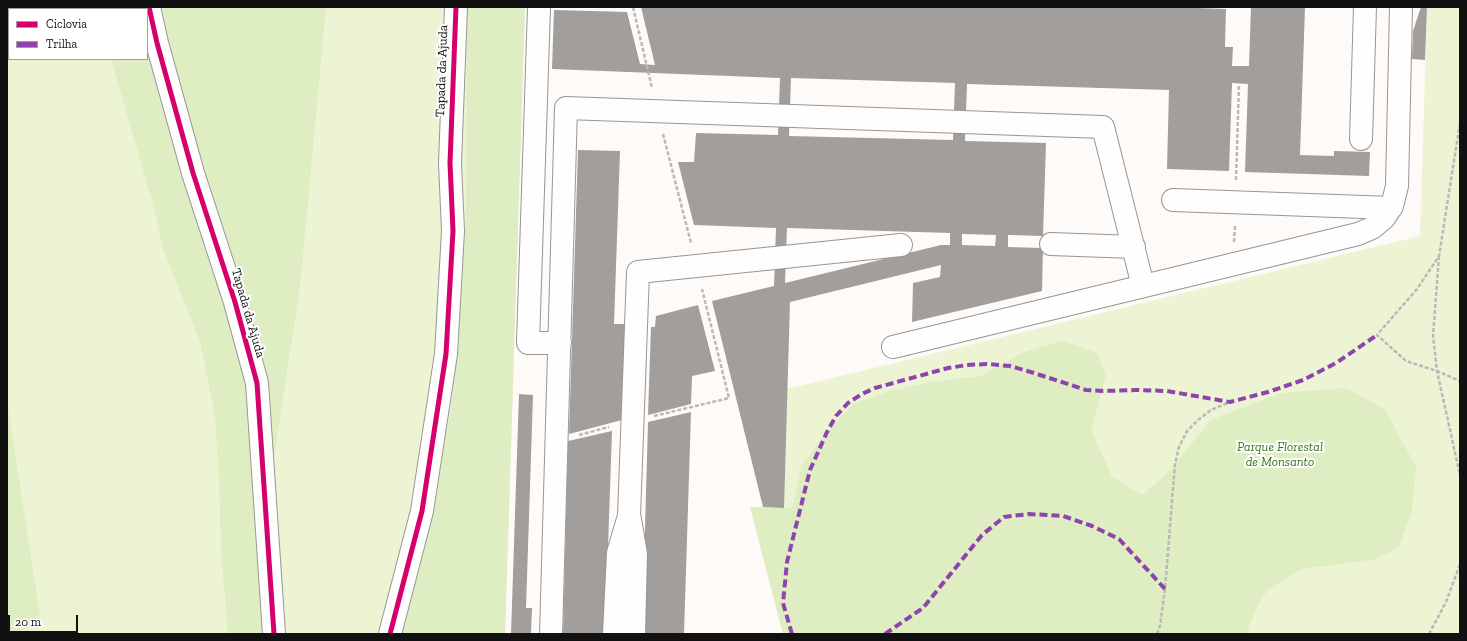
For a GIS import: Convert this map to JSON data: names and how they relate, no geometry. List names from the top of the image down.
{
  "streets": {
    "street": ["Tapada da Ajuda"]
  },
  "parks": ["Parque Florestal de Monsanto"],
  "legend": ["Ciclovia", "Trilha"],
  "scale_bar": "20 m"
}
